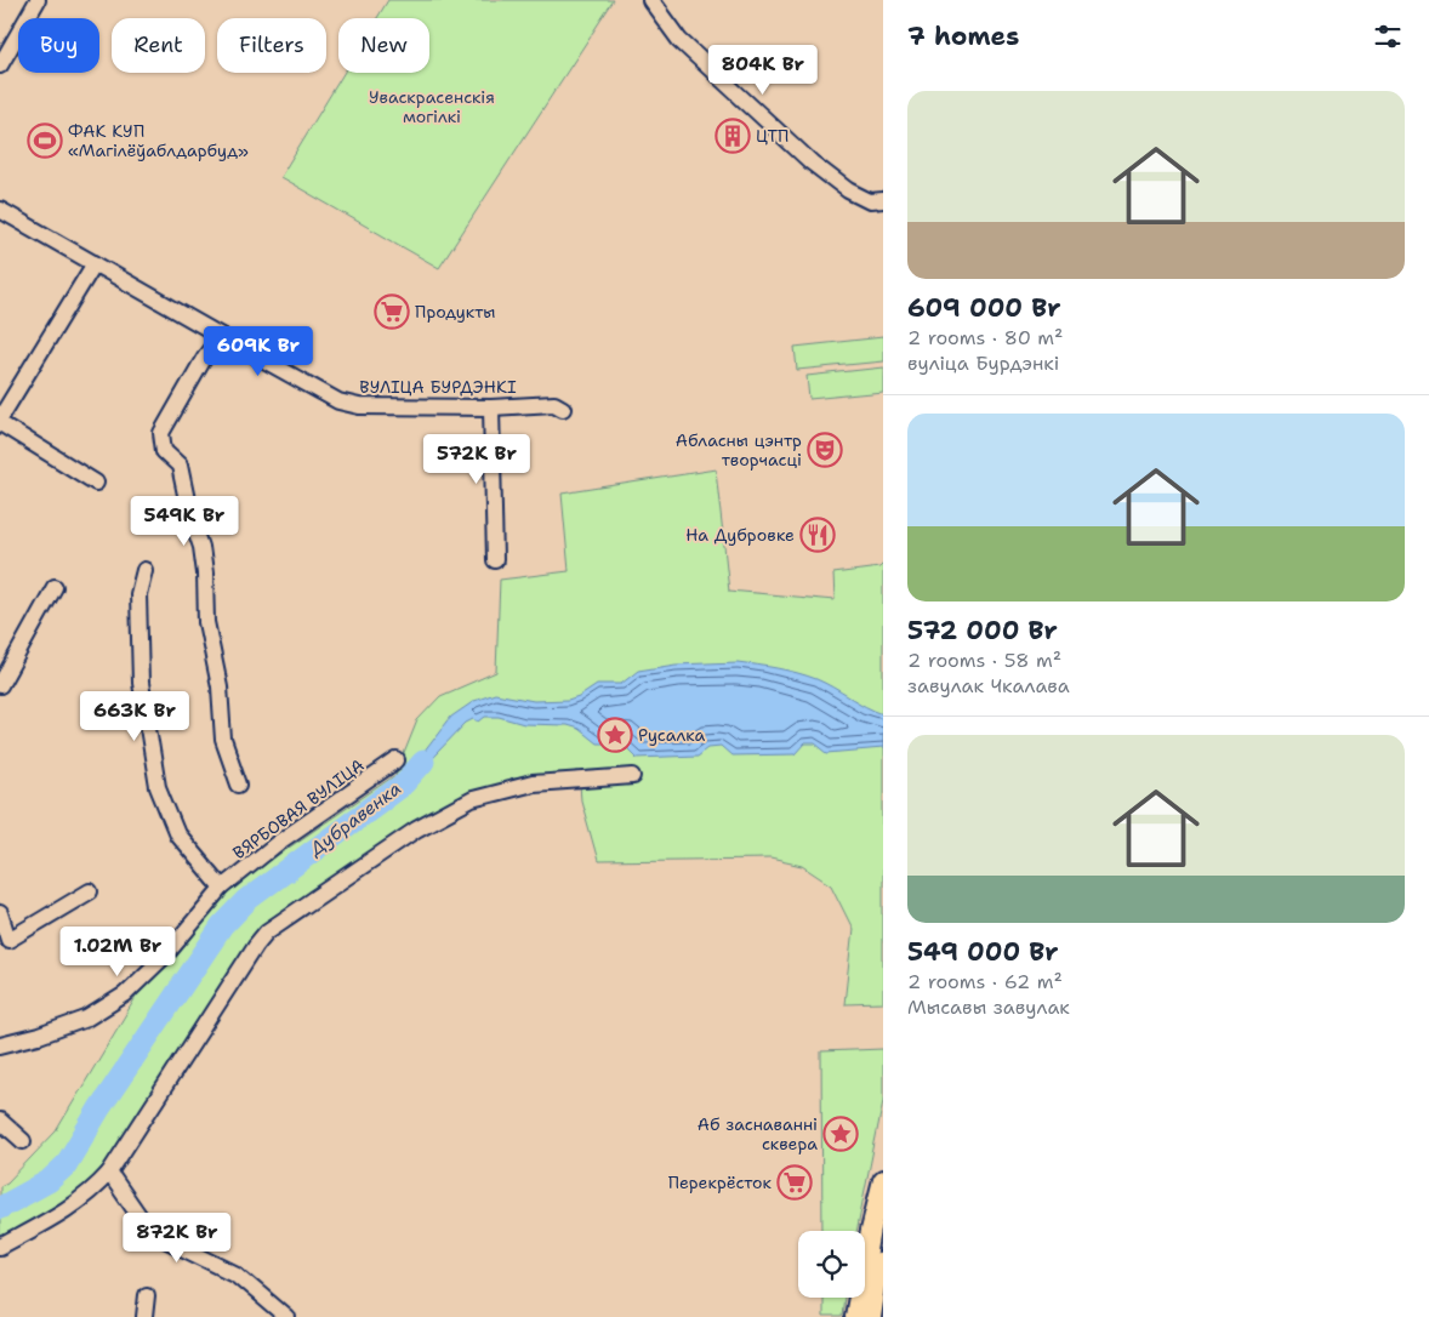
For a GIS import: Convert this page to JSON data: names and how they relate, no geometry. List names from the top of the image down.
{
  "streets": {
    "street": ["ВУЛІЦА БУРДЭНКІ", "ВЯРБОВАЯ ВУЛІЦА"]
  },
  "water": ["Дубравенка"],
  "parks": ["Уваскрасенскія могілкі"],
  "places": {
    "building": ["ЦТП"],
    "sports": ["ФАК КУП «Магілёўаблдарбуд»"],
    "supermarket": ["Продукты", "Перекрёсток"],
    "theatre": ["Абласны цэнтр творчасці"],
    "restaurant": ["На Дубровке"],
    "place": ["Русалка", "Аб заснаванні сквера"]
  },
  "page": {
    "heading": "7 homes",
    "chip": [
      "Buy",
      "Rent",
      "Filters",
      "New"
    ],
    "price": [
      "804K Br",
      "609K Br",
      "572K Br",
      "549K Br",
      "663K Br",
      "1.02M Br",
      "872K Br"
    ],
    "list": [
      {
        "name": "609 000 Br",
        "note": "2 rooms · 80 m² · вуліца Бурдэнкі"
      },
      {
        "name": "572 000 Br",
        "note": "2 rooms · 58 m² · завулак Чкалава"
      },
      {
        "name": "549 000 Br",
        "note": "2 rooms · 62 m² · Мысавы завулак"
      }
    ]
  }
}
